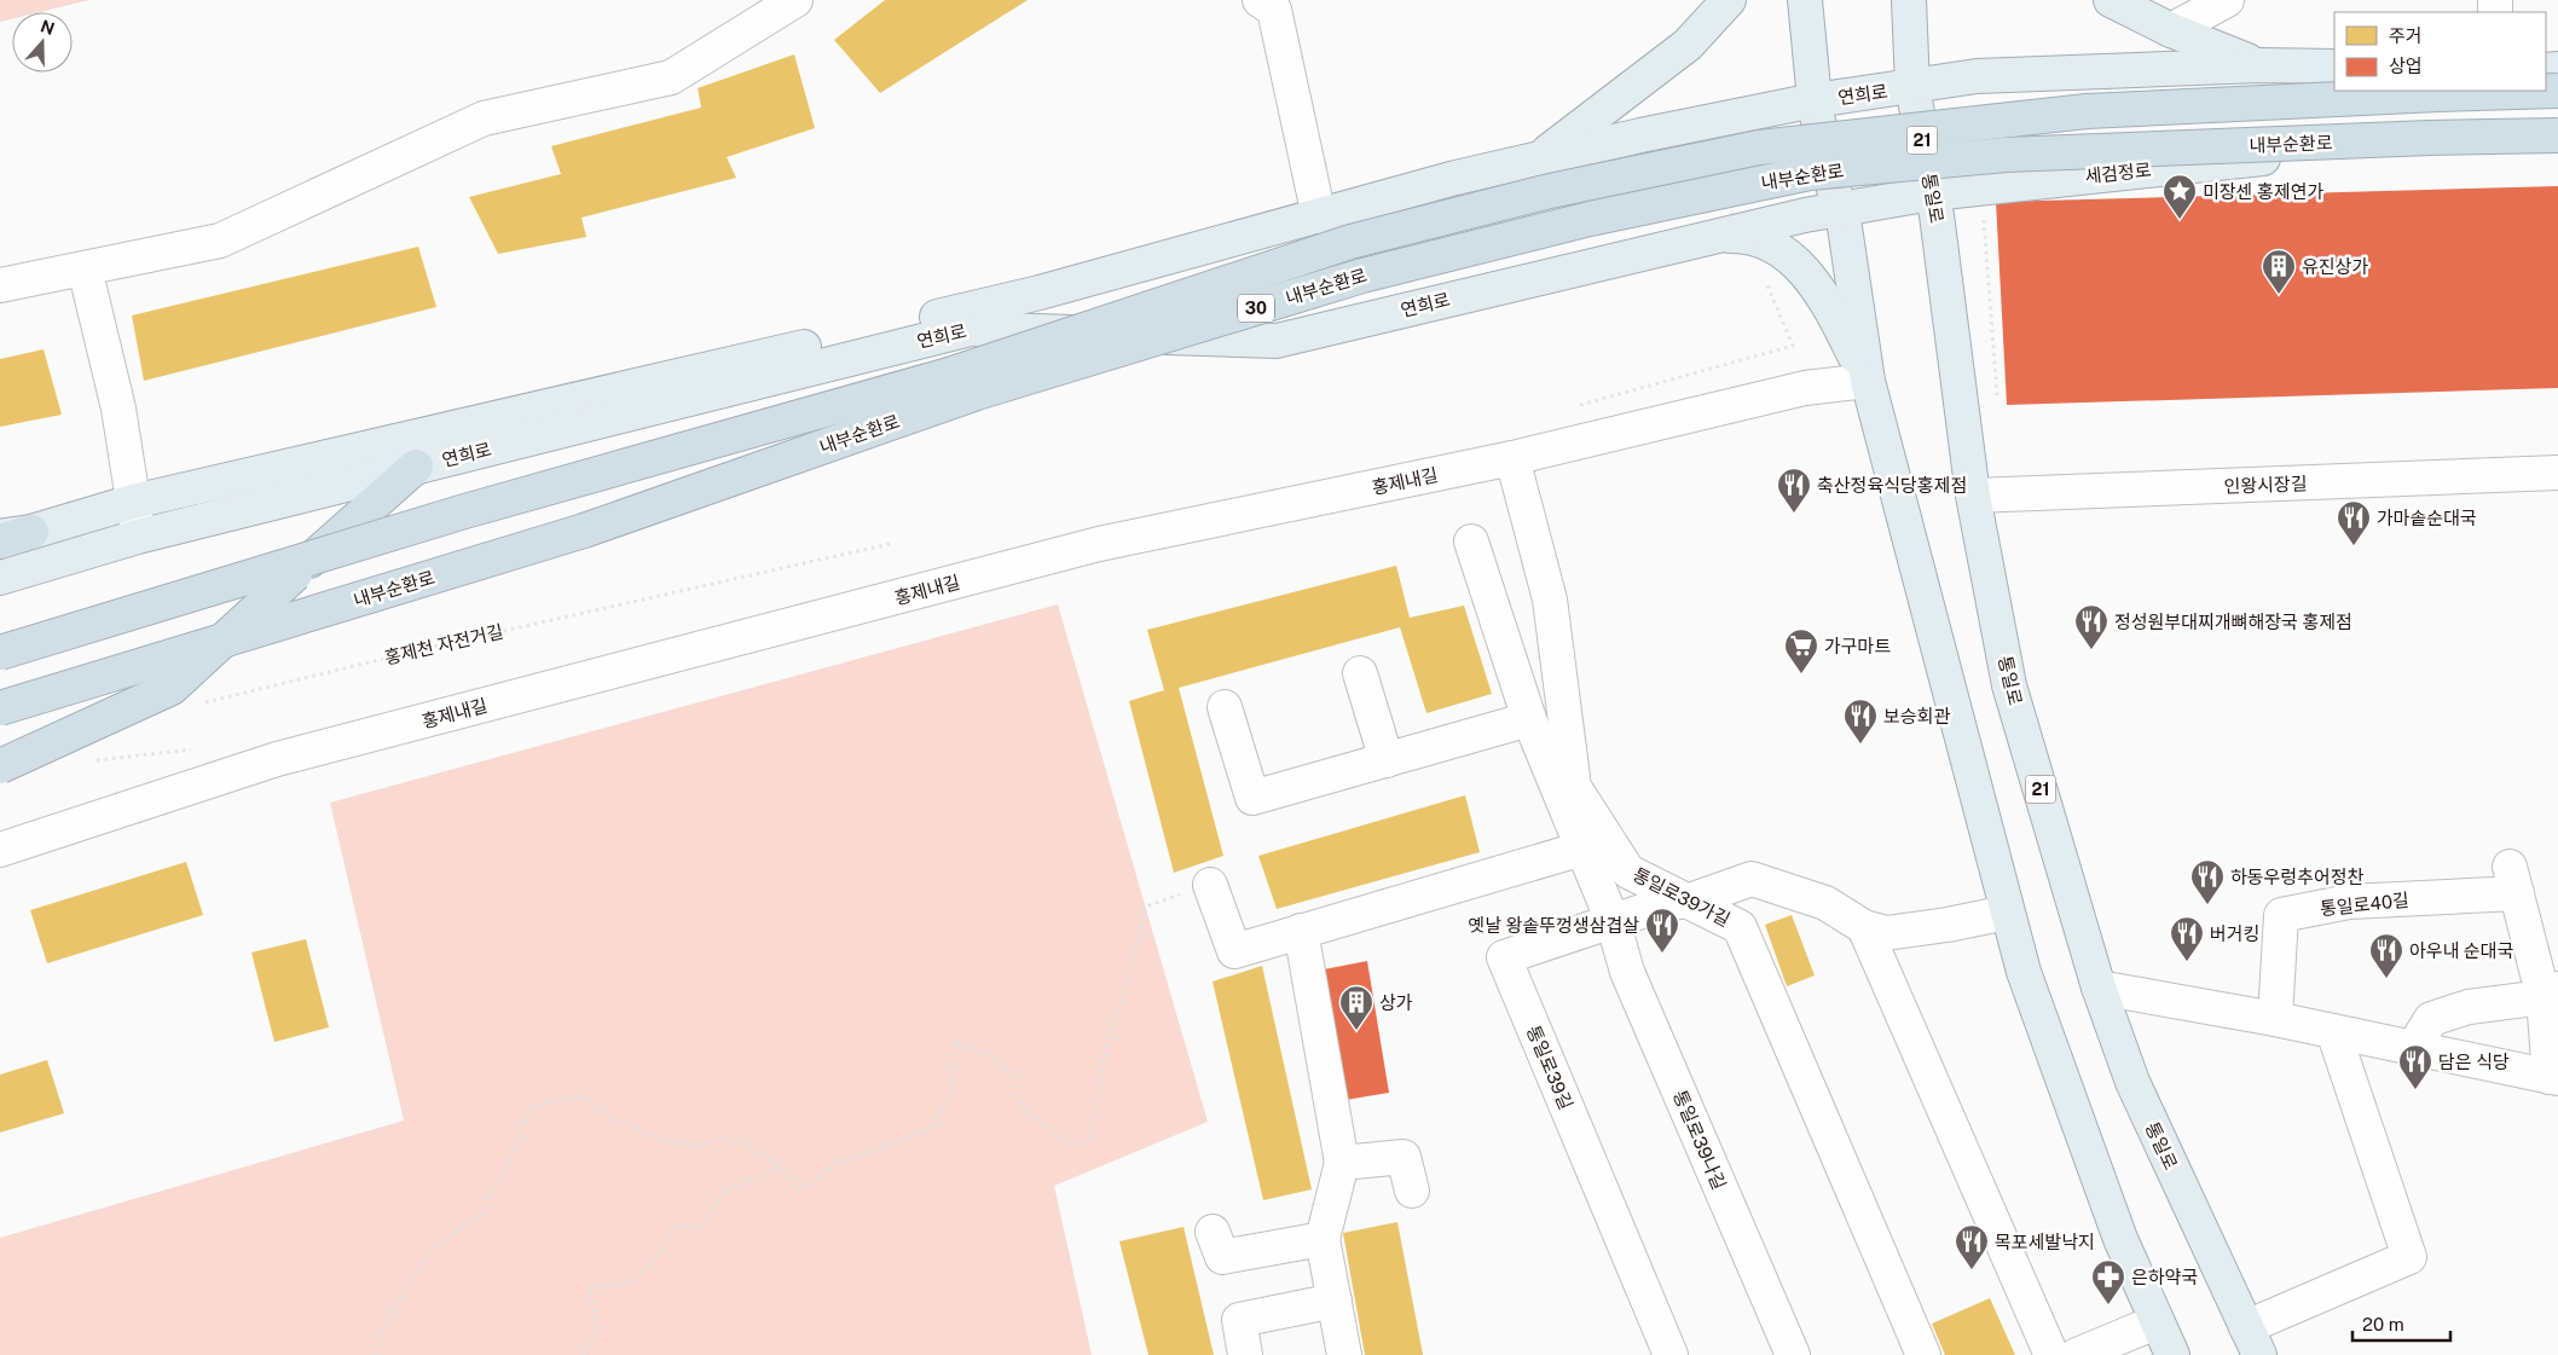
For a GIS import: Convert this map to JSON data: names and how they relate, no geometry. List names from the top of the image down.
{
  "streets": {
    "highway": ["내부순환로", "30"],
    "main road": [
      "연희로",
      "21",
      "세검정로",
      "통일로"
    ],
    "street": [
      "홍제내길",
      "인왕시장길",
      "통일로39가길",
      "통일로40길",
      "통일로39길",
      "통일로39나길"
    ],
    "path": ["홍제천 자전거길"]
  },
  "crossings": [
    ["연희로", "세검정로"],
    ["연희로", "통일로"],
    ["세검정로", "통일로"],
    ["통일로", "인왕시장길"],
    ["홍제내길", "통일로39가길"],
    ["통일로39가길", "통일로39길"],
    ["통일로39길", "통일로39나길"]
  ],
  "places": {
    "place": ["미장센 홍제연가"],
    "building": ["유진상가", "상가"],
    "restaurant": [
      "축산정육식당홍제점",
      "가마솥순대국",
      "정성원부대찌개뼈해장국 홍제점",
      "보승회관",
      "하동우렁추어정찬",
      "옛날 왕솥뚜껑생삼겹살",
      "버거킹",
      "아우내 순대국",
      "담은 식당",
      "목포세발낙지"
    ],
    "supermarket": ["가구마트"],
    "pharmacy": ["은하약국"]
  },
  "legend": ["주거", "상업"],
  "scale_bar": "20 m",
  "north": "top"
}
